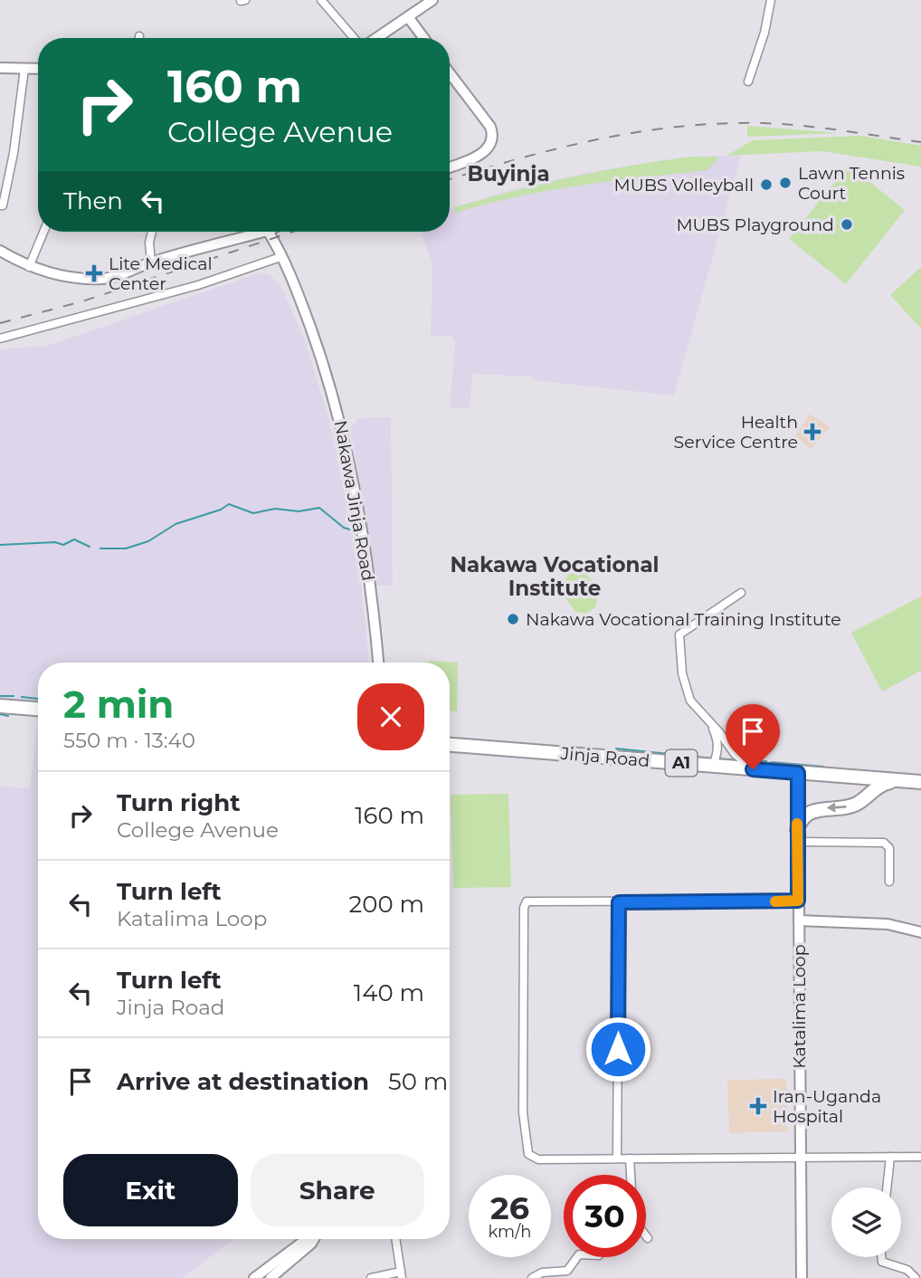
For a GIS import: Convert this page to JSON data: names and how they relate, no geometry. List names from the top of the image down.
{
  "streets": {
    "highway": ["Jinja Road", "A1"],
    "street": ["Nakawa Jinja Road", "Katalima Loop"]
  },
  "crossings": [
    ["Jinja Road", "Katalima Loop"]
  ],
  "districts": ["Buyinja", "Nakawa Vocational Institute"],
  "places": {
    "other": [
      "Lawn Tennis Court",
      "MUBS Volleyball",
      "MUBS Playground",
      "Nakawa Vocational Training Institute"
    ],
    "health": ["Lite Medical Center", "Health Service Centre", "Iran-Uganda Hospital"]
  },
  "page": {
    "turn": ["160 m", "College Avenue"],
    "then": "Then",
    "heading": ["2 min", "550 m · 13:40"],
    "list": [
      {
        "name": "Turn right",
        "note": "College Avenue",
        "value": "160 m"
      },
      {
        "name": "Turn left",
        "note": "Katalima Loop",
        "value": "200 m"
      },
      {
        "name": "Turn left",
        "note": "Jinja Road",
        "value": "140 m"
      },
      {
        "name": "Arrive at destination",
        "value": "50 m"
      }
    ],
    "buttons": ["Exit", "Share"],
    "speed": "26 km/h",
    "limit": "30"
  }
}
